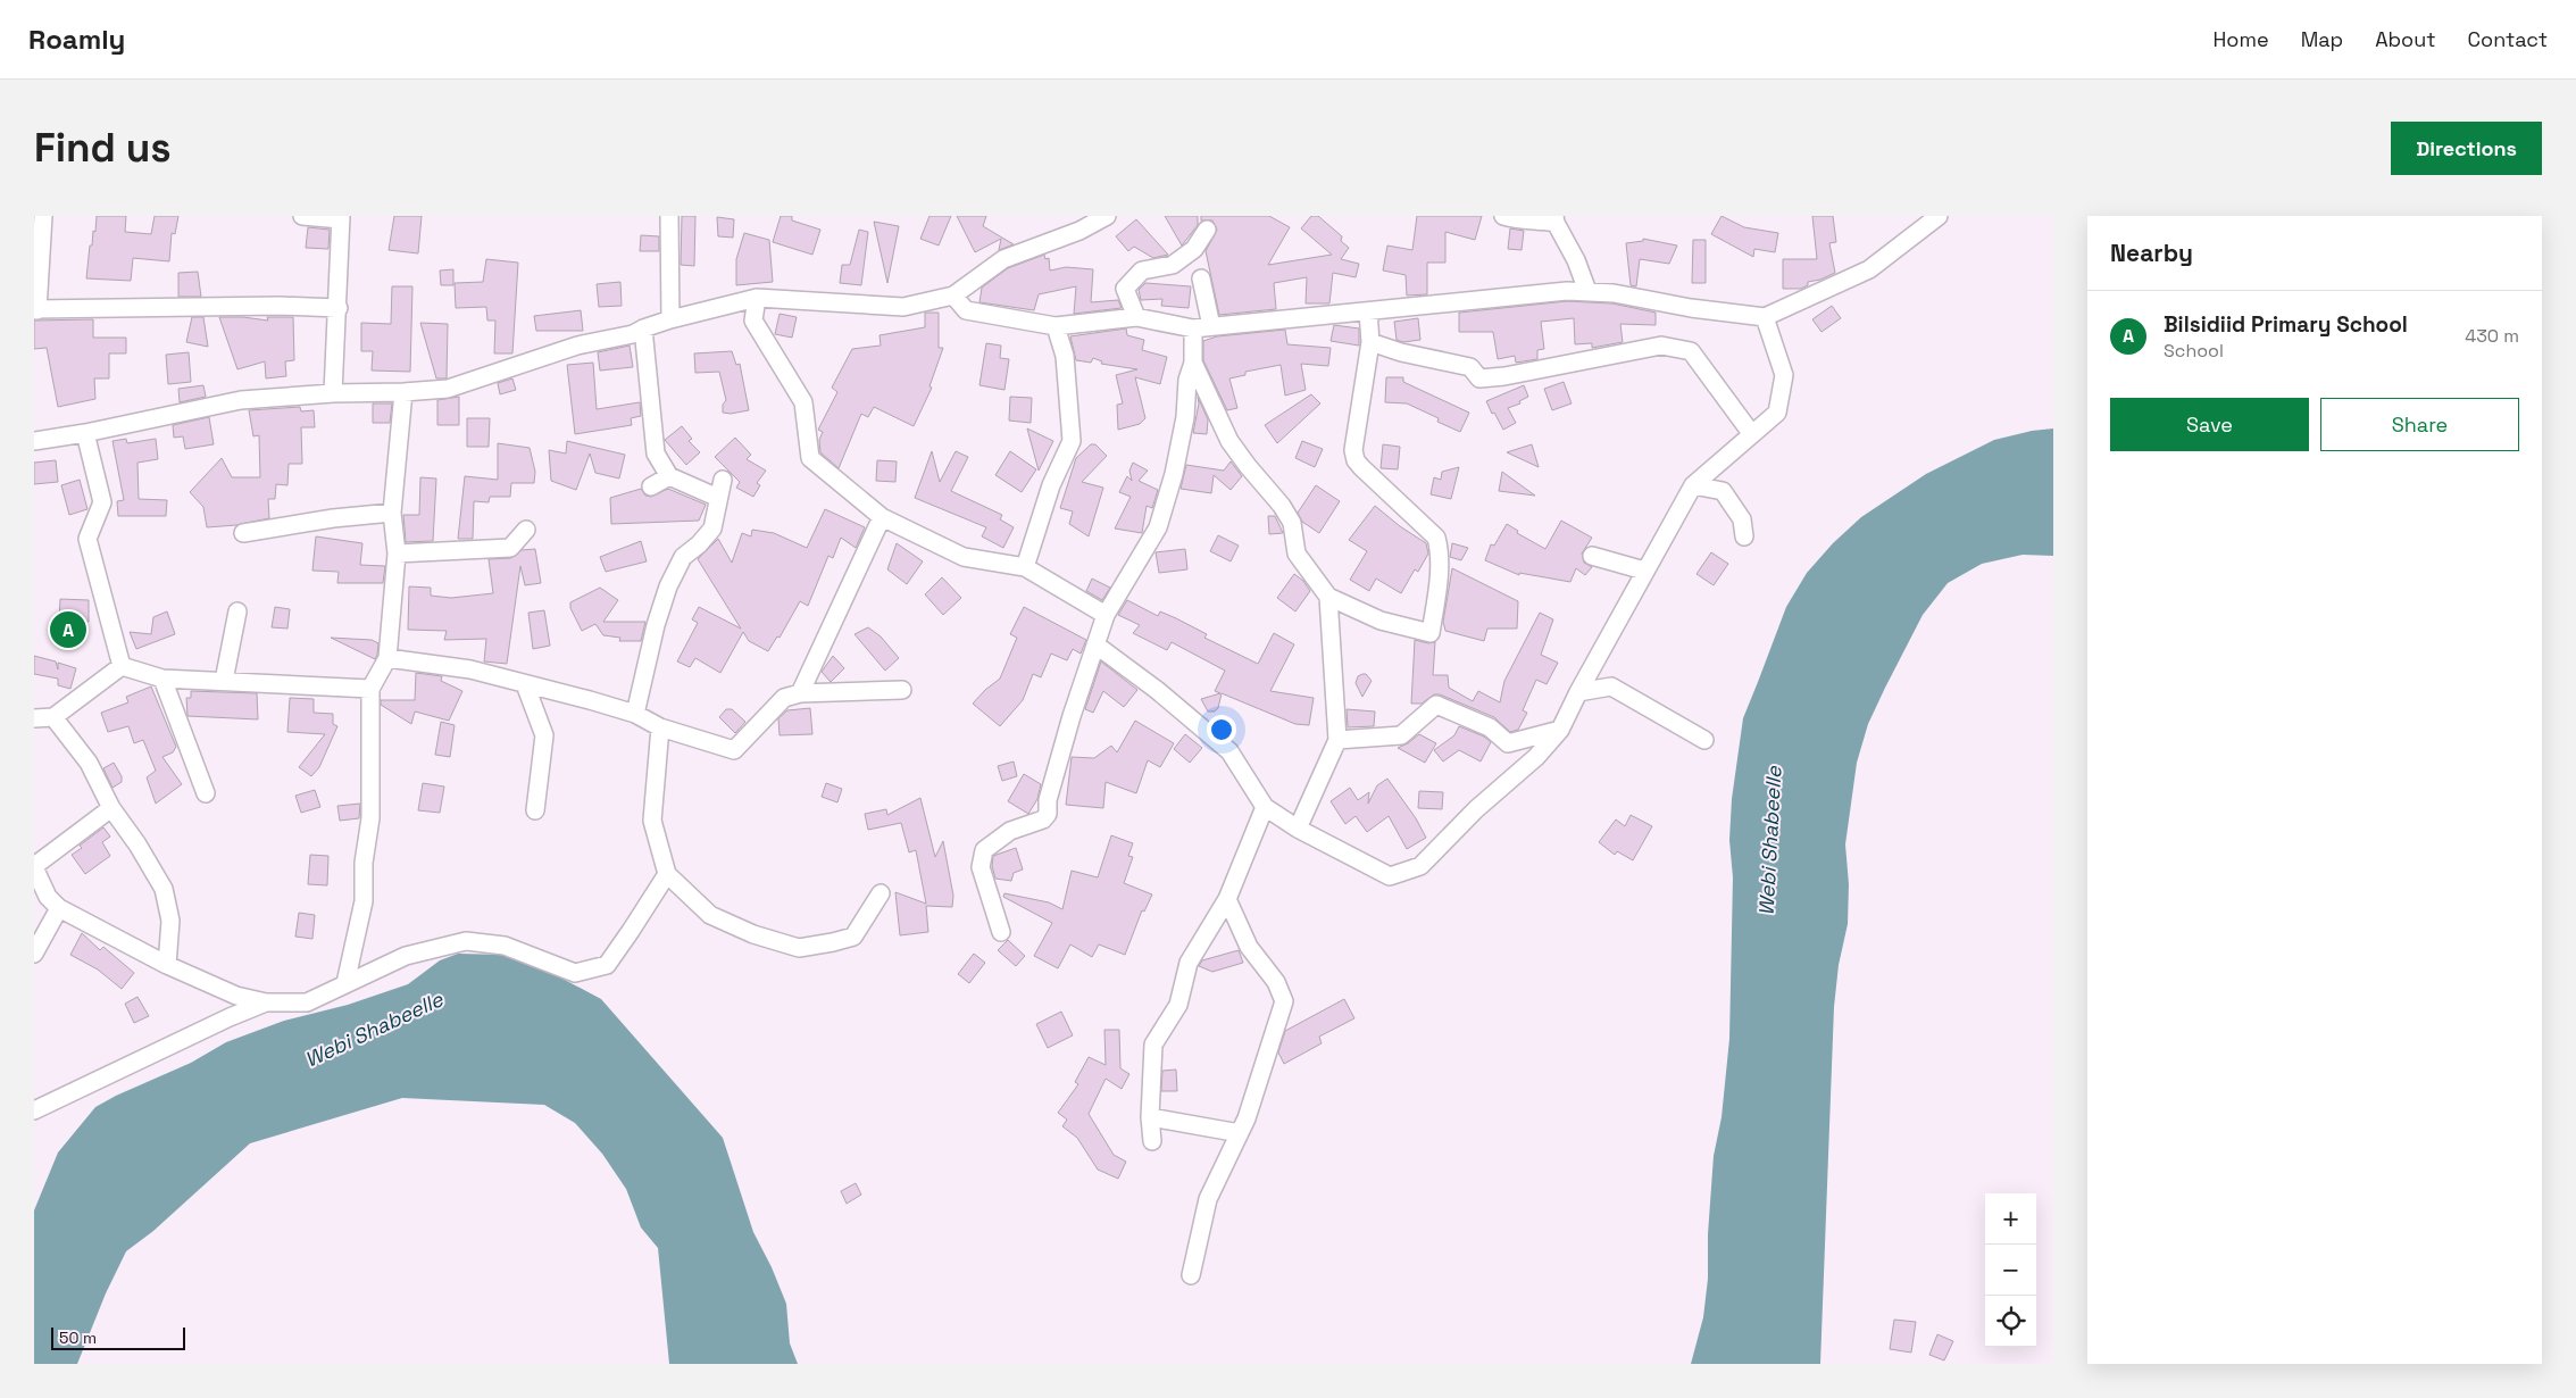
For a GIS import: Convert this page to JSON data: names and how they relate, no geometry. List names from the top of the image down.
{
  "water": ["Webi Shabeelle"],
  "scale_bar": "50 m",
  "page": {
    "header": "Roamly",
    "nav": [
      "Home",
      "Map",
      "About",
      "Contact"
    ],
    "buttons": [
      "Directions",
      ["Save", "Share"]
    ],
    "title": "Find us",
    "heading": "Nearby",
    "list": [
      {
        "mark": "A",
        "name": "Bilsidiid Primary School",
        "note": "School",
        "value": "430 m"
      }
    ],
    "pins": "A",
    "map_buttons": ["+", "−"],
    "scale": "50 m"
  }
}
